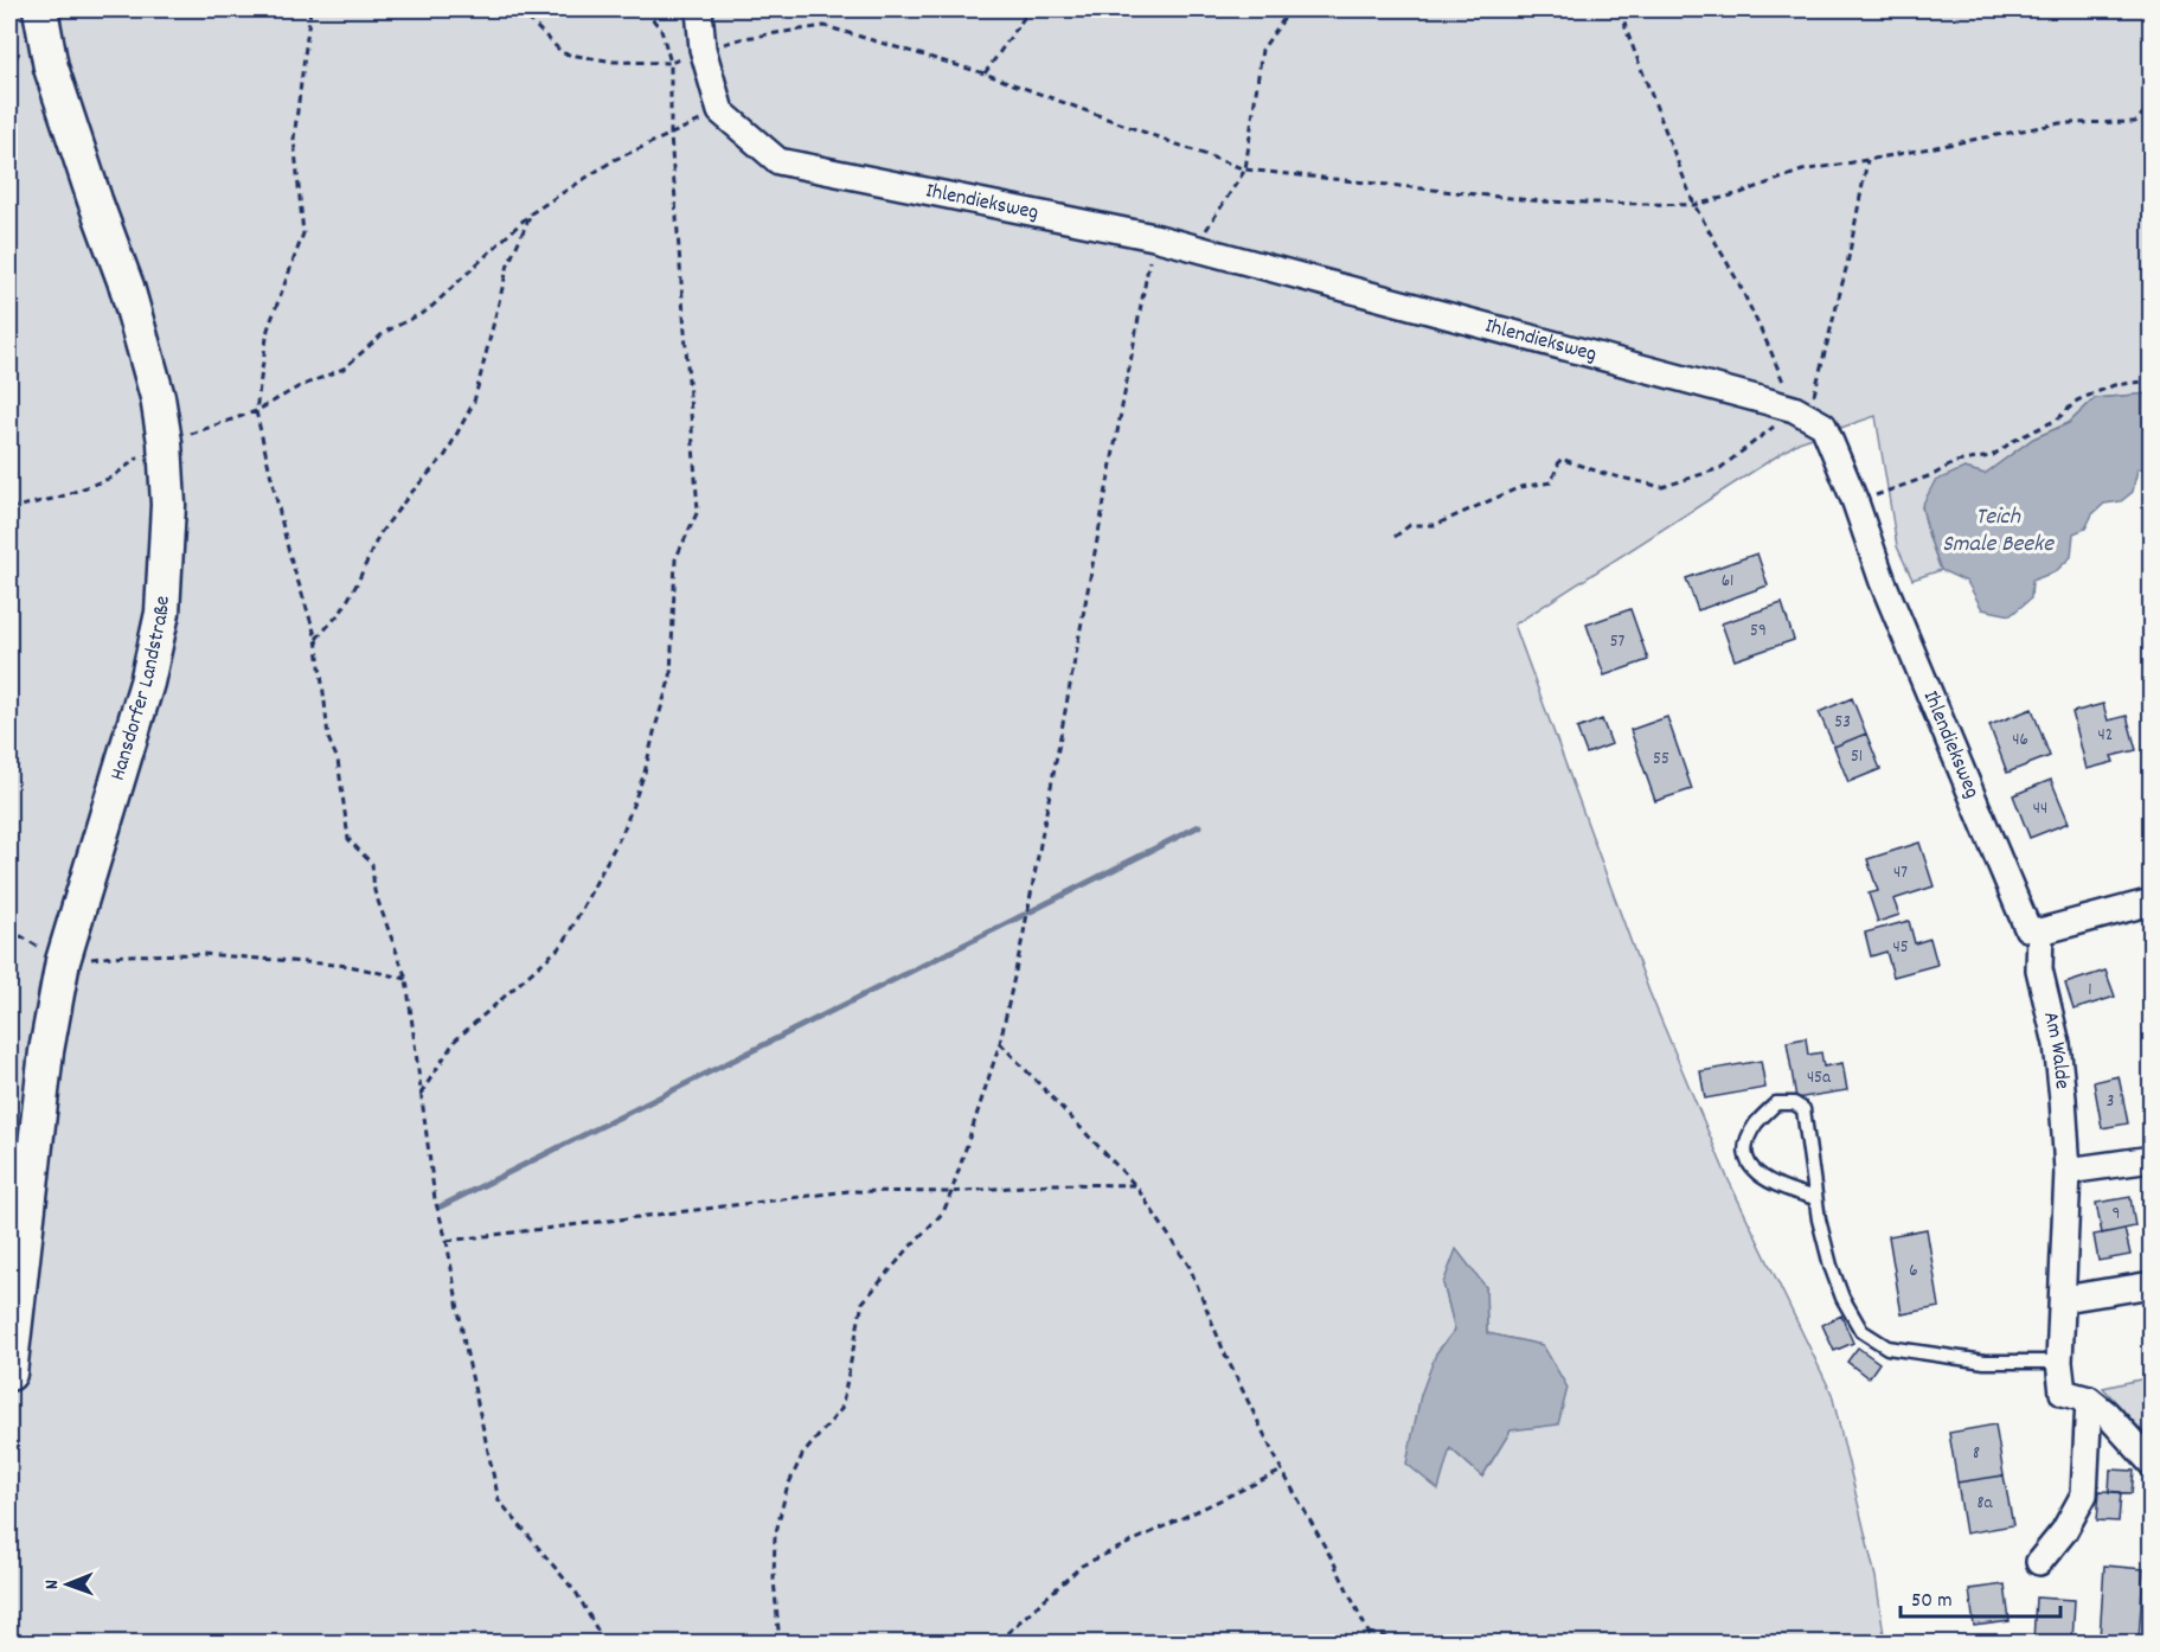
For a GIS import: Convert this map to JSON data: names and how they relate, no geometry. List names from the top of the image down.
{
  "streets": {
    "main road": ["Hansdorfer Landstraße"],
    "street": ["Ihlendieksweg", "Am Walde"]
  },
  "crossings": [
    ["Ihlendieksweg", "Am Walde"]
  ],
  "water": ["Teich Smale Beeke"],
  "house_numbers": [
    "61",
    "59",
    "57",
    "53",
    "42",
    "46",
    "51",
    "55",
    "44",
    "47",
    "45",
    "1",
    "45a",
    "3",
    "9",
    "6",
    "8",
    "8a"
  ],
  "scale_bar": "50 m",
  "north": "left"
}
